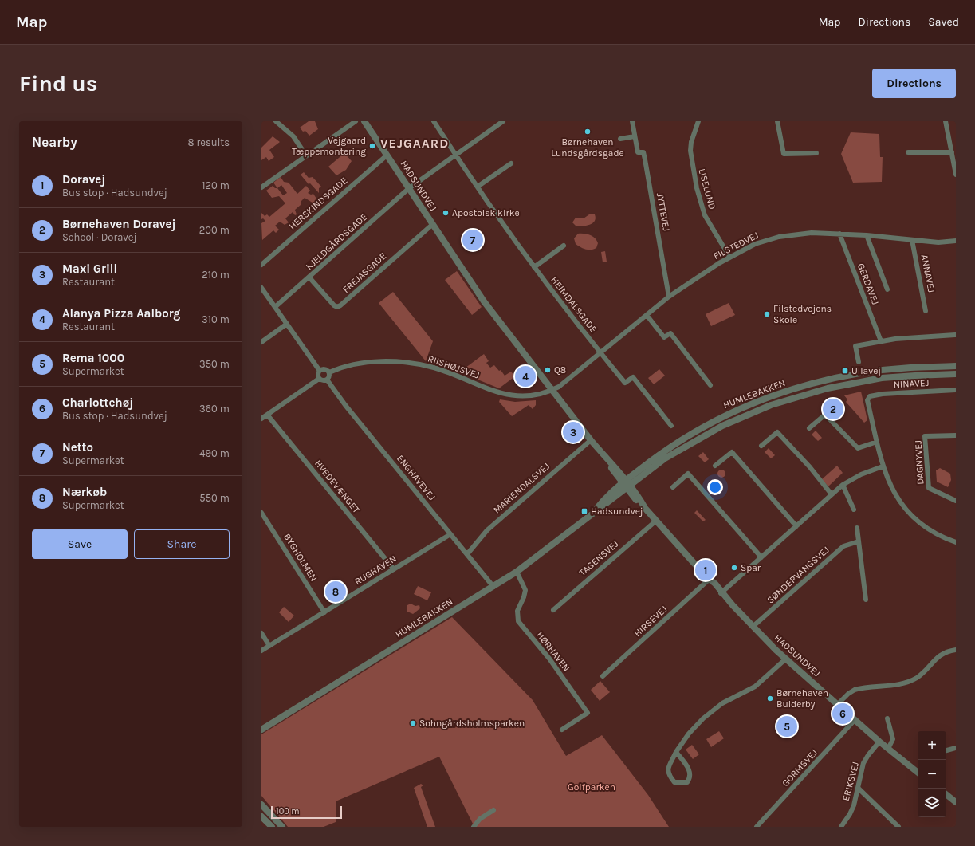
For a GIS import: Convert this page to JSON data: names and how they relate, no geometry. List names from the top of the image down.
{
  "streets": {
    "street": [
      "HADSUNDVEJ",
      "LISELUND",
      "HERSKINDSGADE",
      "JYTTEVEJ",
      "KJELDGÅRDSGADE",
      "FILSTEDVEJ",
      "FREJASGADE",
      "ANNAVEJ",
      "GERDAVEJ",
      "HEIMDALSGADE",
      "RIISHØJSVEJ",
      "NINAVEJ",
      "HUMLEBAKKEN",
      "DAGNYVEJ",
      "ENGHAVEVEJ",
      "HVEDEVÆNGET",
      "MARIENDALSVEJ",
      "BYGHOLMEN",
      "TAGENSVEJ",
      "RUGHAVEN",
      "SØNDERVANGSVEJ",
      "HIRSEVEJ",
      "HØRHAVEN",
      "GORMSVEJ",
      "ERIKSVEJ"
    ]
  },
  "crossings": [
    ["HADSUNDVEJ", "HERSKINDSGADE"],
    ["HADSUNDVEJ", "KJELDGÅRDSGADE"],
    ["HADSUNDVEJ", "FILSTEDVEJ"],
    ["HADSUNDVEJ", "FREJASGADE"],
    ["HADSUNDVEJ", "RIISHØJSVEJ"],
    ["HADSUNDVEJ", "HUMLEBAKKEN"],
    ["HADSUNDVEJ", "MARIENDALSVEJ"],
    ["HADSUNDVEJ", "TAGENSVEJ"],
    ["HADSUNDVEJ", "SØNDERVANGSVEJ"],
    ["HADSUNDVEJ", "HIRSEVEJ"],
    ["HADSUNDVEJ", "GORMSVEJ"],
    ["HADSUNDVEJ", "ERIKSVEJ"],
    ["LISELUND", "FILSTEDVEJ"],
    ["JYTTEVEJ", "FILSTEDVEJ"],
    ["KJELDGÅRDSGADE", "FREJASGADE"],
    ["KJELDGÅRDSGADE", "HEIMDALSGADE"],
    ["FILSTEDVEJ", "ANNAVEJ"],
    ["FILSTEDVEJ", "GERDAVEJ"],
    ["FILSTEDVEJ", "HEIMDALSGADE"],
    ["FILSTEDVEJ", "RIISHØJSVEJ"],
    ["RIISHØJSVEJ", "ENGHAVEVEJ"],
    ["HUMLEBAKKEN", "ENGHAVEVEJ"],
    ["HUMLEBAKKEN", "HØRHAVEN"],
    ["ENGHAVEVEJ", "MARIENDALSVEJ"],
    ["ENGHAVEVEJ", "RUGHAVEN"],
    ["HVEDEVÆNGET", "RUGHAVEN"],
    ["BYGHOLMEN", "RUGHAVEN"]
  ],
  "districts": ["VEJGAARD"],
  "parks": ["Golfparken"],
  "places": {
    "other": [
      "Børnehaven Lundsgårdsgade",
      "Vejgaard Tæppemontering",
      "Apostolsk kirke",
      "Filstedvejens Skole",
      "Q8",
      "Spar",
      "Børnehaven Bulderby",
      "Sohngårdsholmsparken"
    ],
    "transit": ["Ullavej", "Hadsundvej"]
  },
  "scale_bar": "100 m",
  "page": {
    "header": "Map",
    "nav": ["Map", "Directions", "Saved"],
    "buttons": [
      "Directions",
      ["Save", "Share"]
    ],
    "title": "Find us",
    "heading": ["Nearby", "8 results"],
    "list": [
      {
        "mark": "1",
        "name": "Doravej",
        "note": "Bus stop · Hadsundvej",
        "value": "120 m"
      },
      {
        "mark": "2",
        "name": "Børnehaven Doravej",
        "note": "School · Doravej",
        "value": "200 m"
      },
      {
        "mark": "3",
        "name": "Maxi Grill",
        "note": "Restaurant",
        "value": "210 m"
      },
      {
        "mark": "4",
        "name": "Alanya Pizza Aalborg",
        "note": "Restaurant",
        "value": "310 m"
      },
      {
        "mark": "5",
        "name": "Rema 1000",
        "note": "Supermarket",
        "value": "350 m"
      },
      {
        "mark": "6",
        "name": "Charlottehøj",
        "note": "Bus stop · Hadsundvej",
        "value": "360 m"
      },
      {
        "mark": "7",
        "name": "Netto",
        "note": "Supermarket",
        "value": "490 m"
      },
      {
        "mark": "8",
        "name": "Nærkøb",
        "note": "Supermarket",
        "value": "550 m"
      }
    ],
    "pins": [
      "7",
      "4",
      "2",
      "3",
      "1",
      "8",
      "6",
      "5"
    ],
    "map_buttons": ["+", "−"],
    "scale": "100 m"
  }
}
